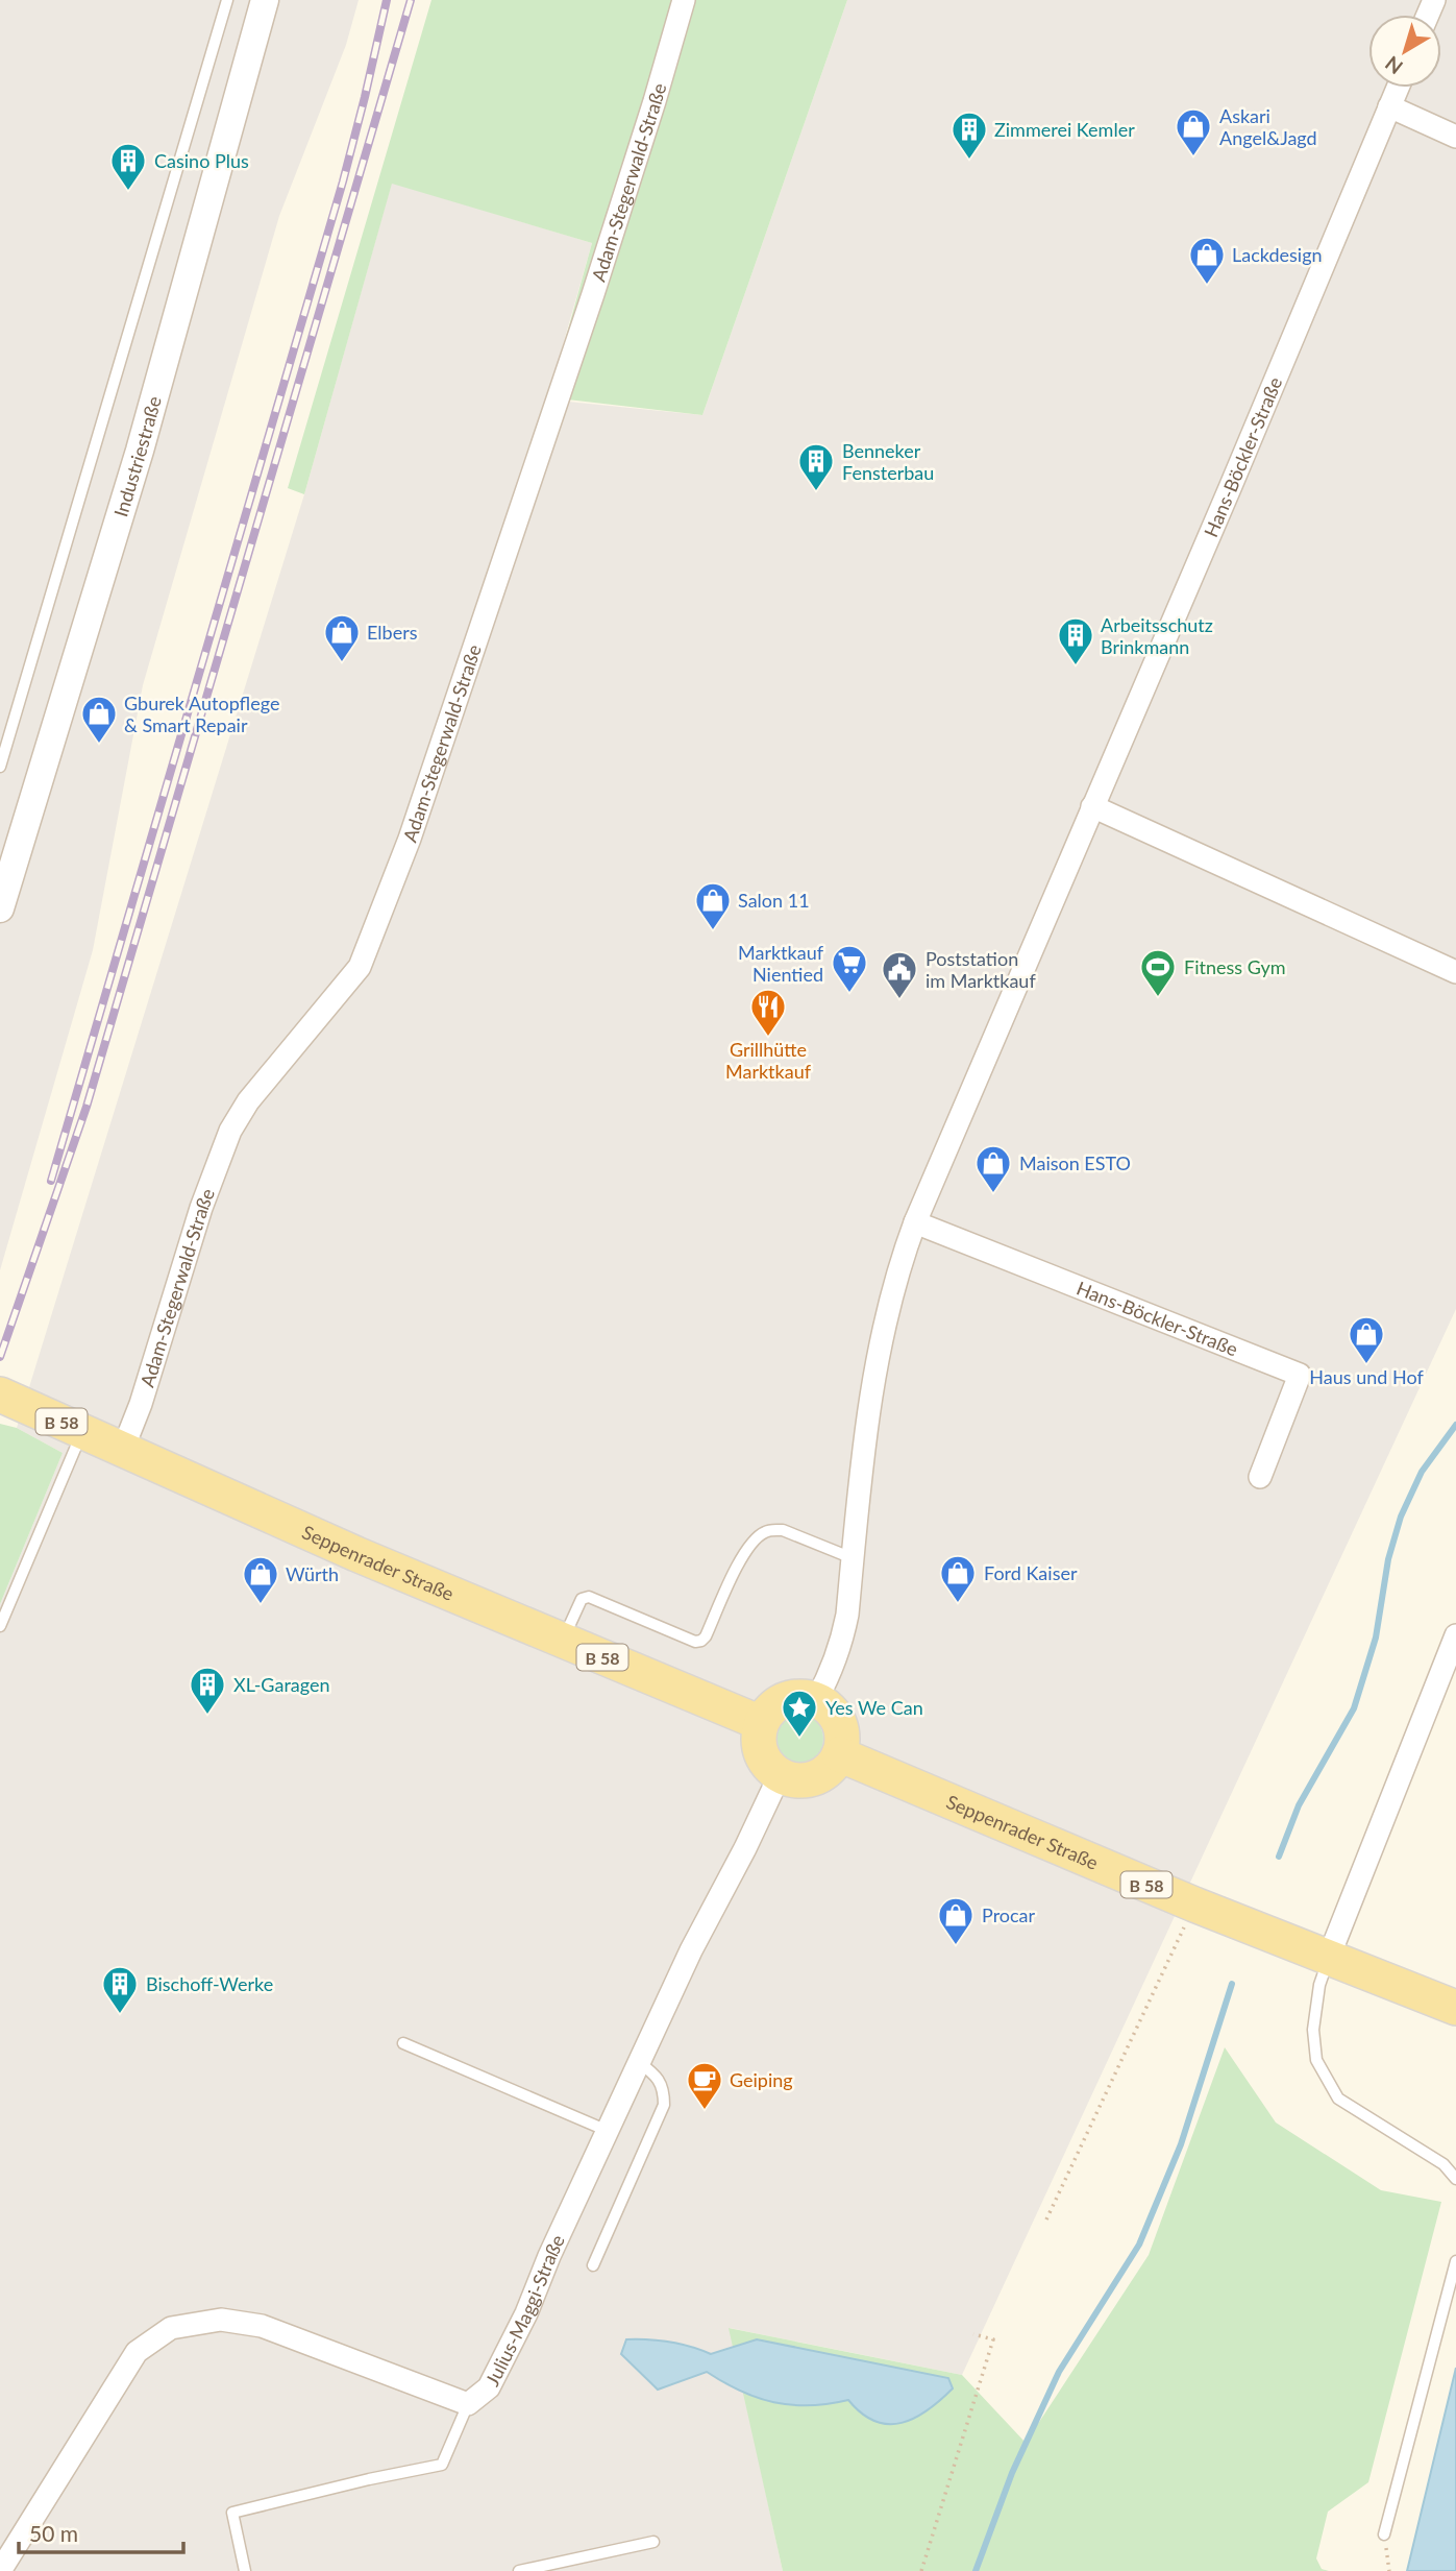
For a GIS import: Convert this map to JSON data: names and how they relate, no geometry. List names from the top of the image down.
{
  "streets": {
    "main road": ["B 58", "Seppenrader Straße"],
    "street": [
      "Adam-Stegerwald-Straße",
      "Industriestraße",
      "Hans-Böckler-Straße",
      "Julius-Maggi-Straße"
    ]
  },
  "crossings": [
    ["Adam-Stegerwald-Straße", "Seppenrader Straße"],
    ["Hans-Böckler-Straße", "Seppenrader Straße"],
    ["Hans-Böckler-Straße", "Julius-Maggi-Straße"],
    ["Seppenrader Straße", "Julius-Maggi-Straße"]
  ],
  "places": {
    "shop": [
      "Askari Angel&Jagd",
      "Lackdesign",
      "Elbers",
      "Gburek Autopflege & Smart Repair",
      "Salon 11",
      "Maison ESTO",
      "Haus und Hof",
      "Ford Kaiser",
      "Würth",
      "Procar"
    ],
    "building": [
      "Zimmerei Kemler",
      "Casino Plus",
      "Benneker Fensterbau",
      "Arbeitsschutz Brinkmann",
      "XL-Garagen",
      "Bischoff-Werke"
    ],
    "supermarket": ["Marktkauf Nientied"],
    "sports": ["Fitness Gym"],
    "public building": ["Poststation im Marktkauf"],
    "restaurant": ["Grillhütte Marktkauf"],
    "place": ["Yes We Can"],
    "cafe": ["Geiping"]
  },
  "scale_bar": "50 m",
  "north": "bottom left"
}
